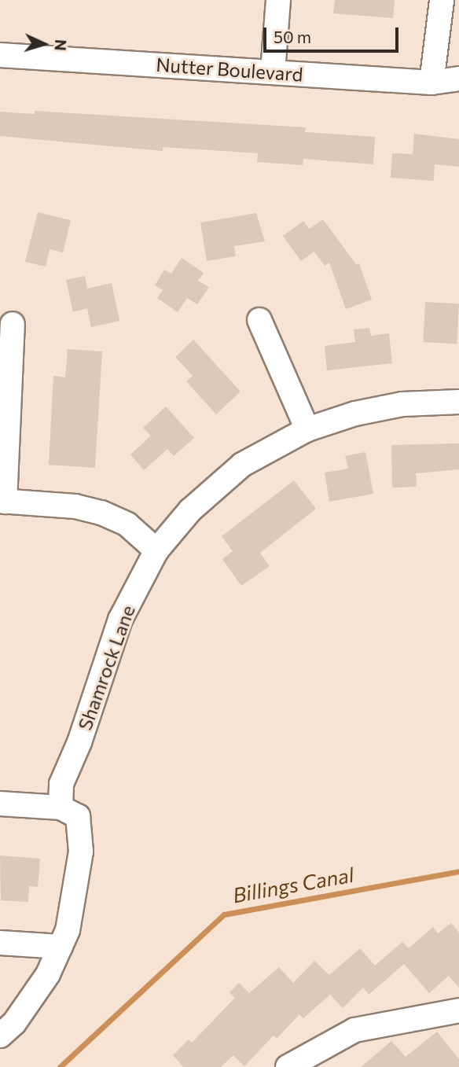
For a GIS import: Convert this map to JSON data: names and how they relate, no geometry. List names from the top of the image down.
{
  "streets": {
    "street": ["Nutter Boulevard", "Shamrock Lane"]
  },
  "water": ["Billings Canal"],
  "scale_bar": "50 m",
  "north": "right"
}
